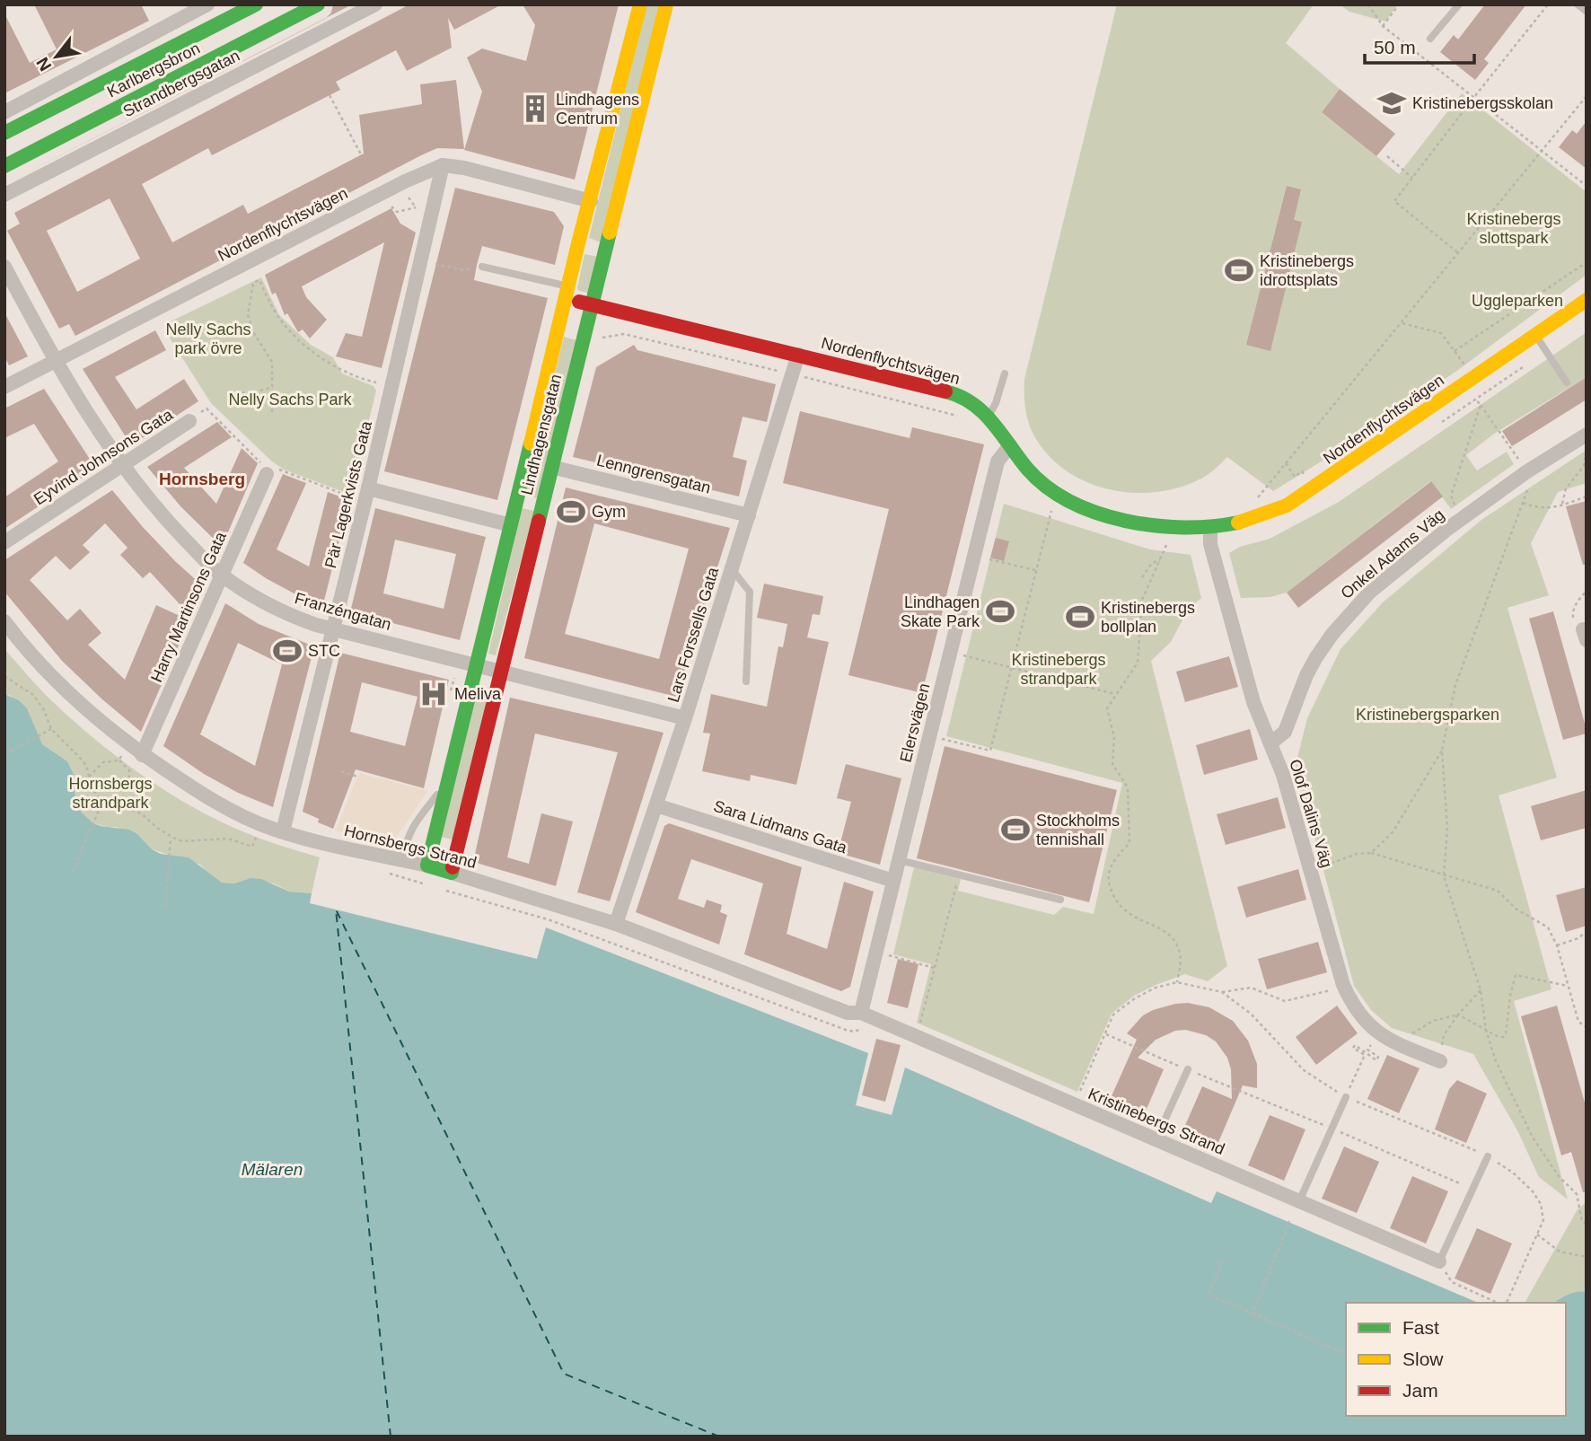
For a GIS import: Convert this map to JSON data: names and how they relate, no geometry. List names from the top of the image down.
{
  "streets": {
    "main road": [
      "Karlbergsbron",
      "Nordenflychtsvägen",
      "Lindhagensgatan",
      "Hornsbergs Strand"
    ],
    "street": [
      "Strandbergsgatan",
      "Eyvind Johnsons Gata",
      "Lenngrensgatan",
      "Pär Lagerkvists Gata",
      "Onkel Adams Väg",
      "Harry Martinsons Gata",
      "Franzéngatan",
      "Lars Forssells Gata",
      "Elersvägen",
      "Olof Dalins Väg",
      "Sara Lidmans Gata",
      "Kristinebergs Strand"
    ]
  },
  "crossings": [
    ["Nordenflychtsvägen", "Lindhagensgatan"],
    ["Nordenflychtsvägen", "Pär Lagerkvists Gata"],
    ["Nordenflychtsvägen", "Franzéngatan"],
    ["Nordenflychtsvägen", "Lars Forssells Gata"],
    ["Nordenflychtsvägen", "Elersvägen"],
    ["Nordenflychtsvägen", "Olof Dalins Väg"],
    ["Lindhagensgatan", "Lenngrensgatan"],
    ["Lindhagensgatan", "Franzéngatan"],
    ["Lindhagensgatan", "Hornsbergs Strand"],
    ["Eyvind Johnsons Gata", "Franzéngatan"],
    ["Lenngrensgatan", "Lars Forssells Gata"],
    ["Pär Lagerkvists Gata", "Franzéngatan"],
    ["Pär Lagerkvists Gata", "Hornsbergs Strand"],
    ["Onkel Adams Väg", "Olof Dalins Väg"],
    ["Harry Martinsons Gata", "Franzéngatan"],
    ["Harry Martinsons Gata", "Hornsbergs Strand"],
    ["Franzéngatan", "Lars Forssells Gata"],
    ["Lars Forssells Gata", "Sara Lidmans Gata"],
    ["Lars Forssells Gata", "Hornsbergs Strand"],
    ["Elersvägen", "Sara Lidmans Gata"],
    ["Elersvägen", "Hornsbergs Strand"],
    ["Elersvägen", "Kristinebergs Strand"],
    ["Hornsbergs Strand", "Kristinebergs Strand"]
  ],
  "districts": ["Hornsberg"],
  "water": ["Mälaren"],
  "parks": [
    "Kristinebergs slottspark",
    "Uggleparken",
    "Nelly Sachs park övre",
    "Nelly Sachs Park",
    "Kristinebergs strandpark",
    "Kristinebergsparken",
    "Hornsbergs strandpark"
  ],
  "places": {
    "school or university": ["Kristinebergsskolan"],
    "building": ["Lindhagens Centrum"],
    "sports": [
      "Kristinebergs idrottsplats",
      "Gym",
      "Lindhagen Skate Park",
      "Kristinebergs bollplan",
      "STC",
      "Stockholms tennishall"
    ],
    "hospital": ["Meliva"]
  },
  "legend": ["Fast", "Slow", "Jam"],
  "scale_bar": "50 m",
  "north": "bottom left"
}
